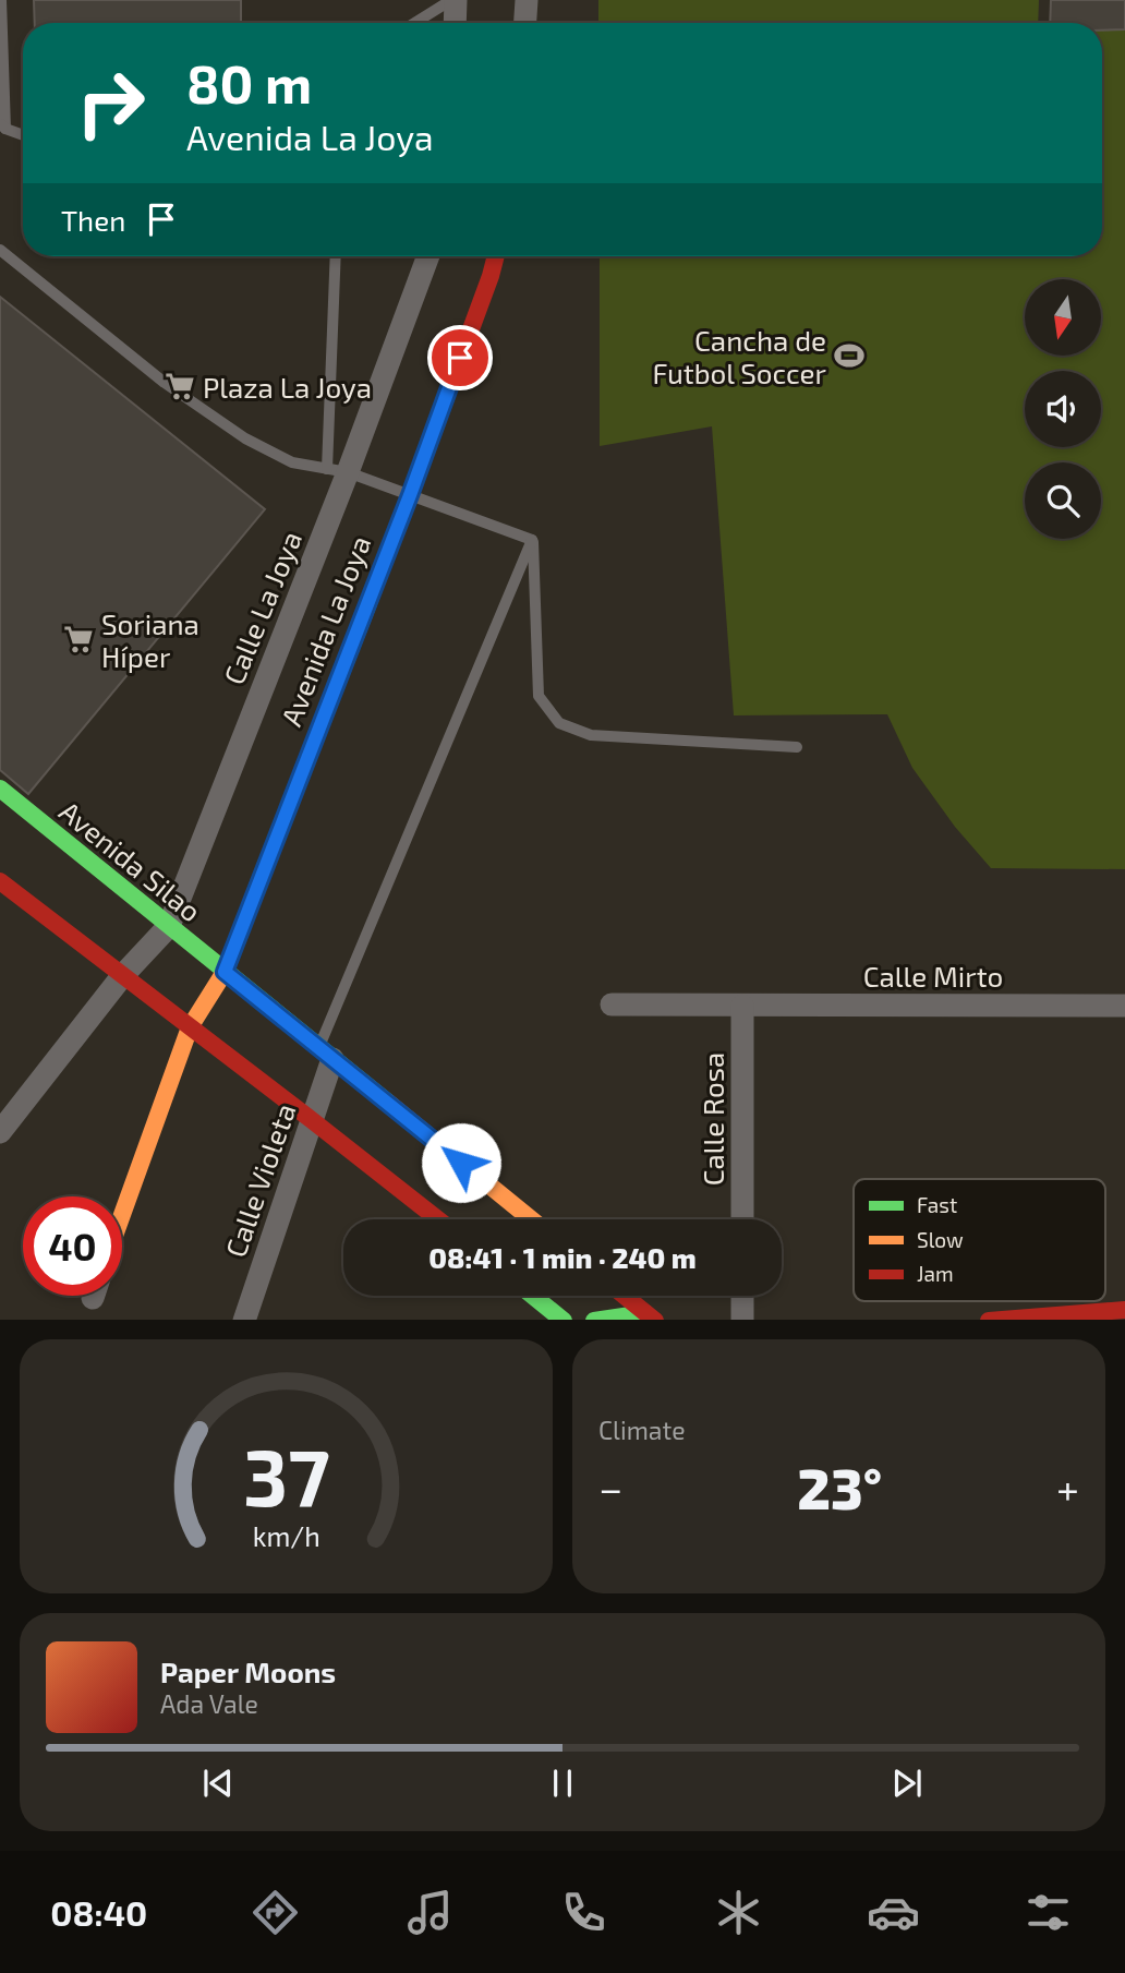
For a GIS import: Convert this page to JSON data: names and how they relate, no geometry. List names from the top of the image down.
{
  "streets": {
    "street": [
      "Calle La Joya",
      "Avenida La Joya",
      "Avenida Silao",
      "Calle Mirto",
      "Calle Rosa",
      "Calle Violeta"
    ]
  },
  "crossings": [
    ["Calle La Joya", "Avenida Silao"],
    ["Avenida La Joya", "Avenida Silao"],
    ["Avenida Silao", "Calle Violeta"],
    ["Calle Mirto", "Calle Rosa"]
  ],
  "places": {
    "sports": ["Cancha de Futbol Soccer"],
    "supermarket": ["Plaza La Joya", "Soriana Híper"]
  },
  "legend": ["Fast", "Slow", "Jam"],
  "north": "bottom",
  "page": {
    "turn": ["80 m", "Avenida La Joya"],
    "then": "Then",
    "limit": "40",
    "trip": "08:41 · 1 min · 240 m",
    "tile": "Climate",
    "heat": ["−", "23°", "+"],
    "song": ["Paper Moons", "Ada Vale"],
    "tabs": "08:40",
    "gauge": ["37", "km/h"]
  }
}
